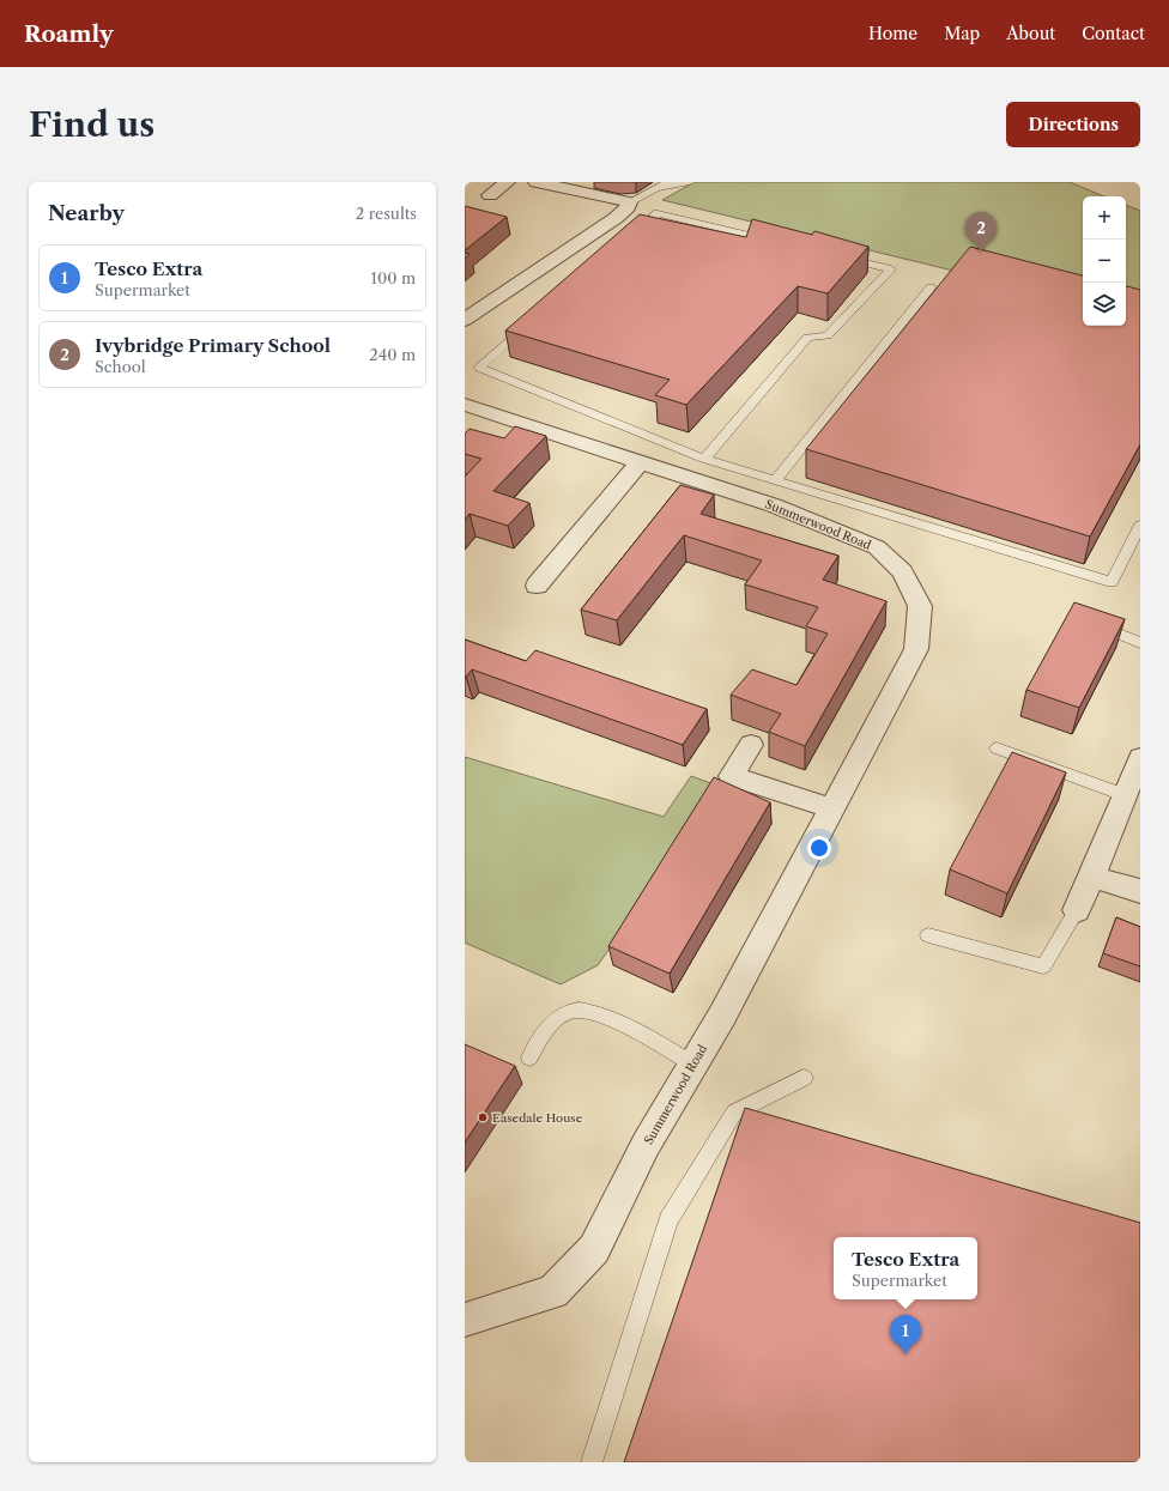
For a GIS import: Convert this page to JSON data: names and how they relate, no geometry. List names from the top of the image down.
{
  "streets": {
    "street": ["Summerwood Road"]
  },
  "places": ["Easedale House"],
  "page": {
    "header": "Roamly",
    "nav": [
      "Home",
      "Map",
      "About",
      "Contact"
    ],
    "buttons": "Directions",
    "title": "Find us",
    "heading": ["Nearby", "2 results"],
    "map_buttons": ["+", "−"],
    "pins": ["2", "1"],
    "list": [
      {
        "mark": "1",
        "name": "Tesco Extra",
        "note": "Supermarket",
        "value": "100 m"
      },
      {
        "mark": "2",
        "name": "Ivybridge Primary School",
        "note": "School",
        "value": "240 m"
      }
    ],
    "popup": ["Tesco Extra", "Supermarket"]
  }
}
